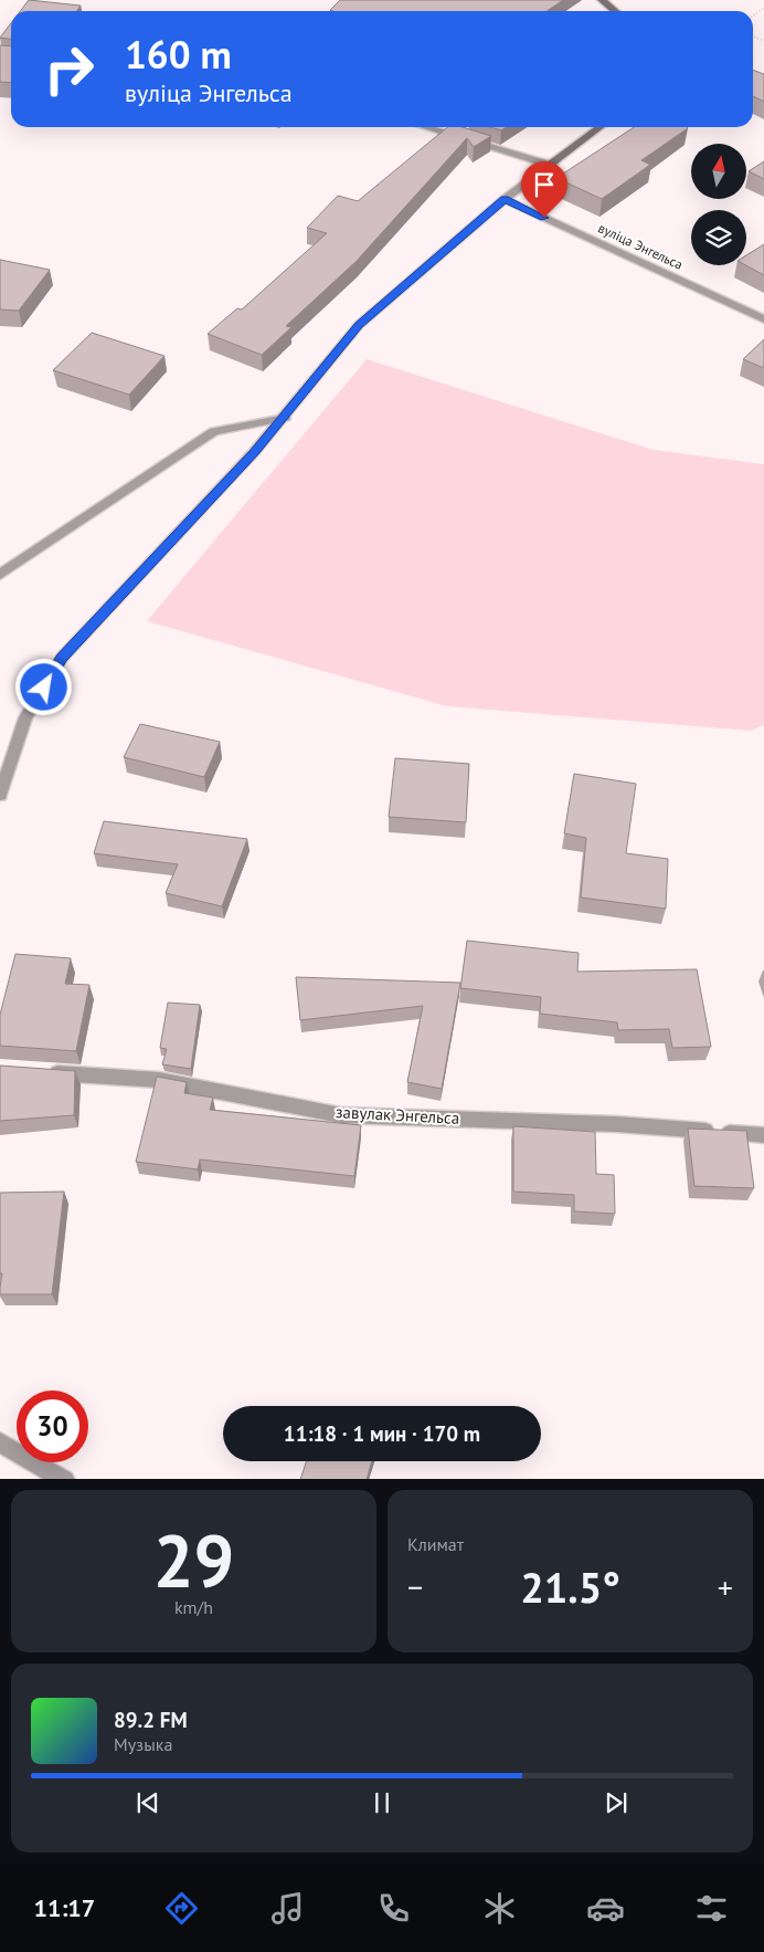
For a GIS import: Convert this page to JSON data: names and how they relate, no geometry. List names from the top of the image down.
{
  "streets": {
    "street": ["вуліца Энгельса", "завулак Энгельса"]
  },
  "north": "top",
  "page": {
    "turn": ["160 m", "вуліца Энгельса"],
    "limit": "30",
    "trip": "11:18 · 1 мин · 170 m",
    "tile": [
      ["29", "km/h"],
      "Климат"
    ],
    "heat": ["−", "21.5°", "+"],
    "song": ["89.2 FM", "Музыка"],
    "tabs": "11:17"
  }
}
